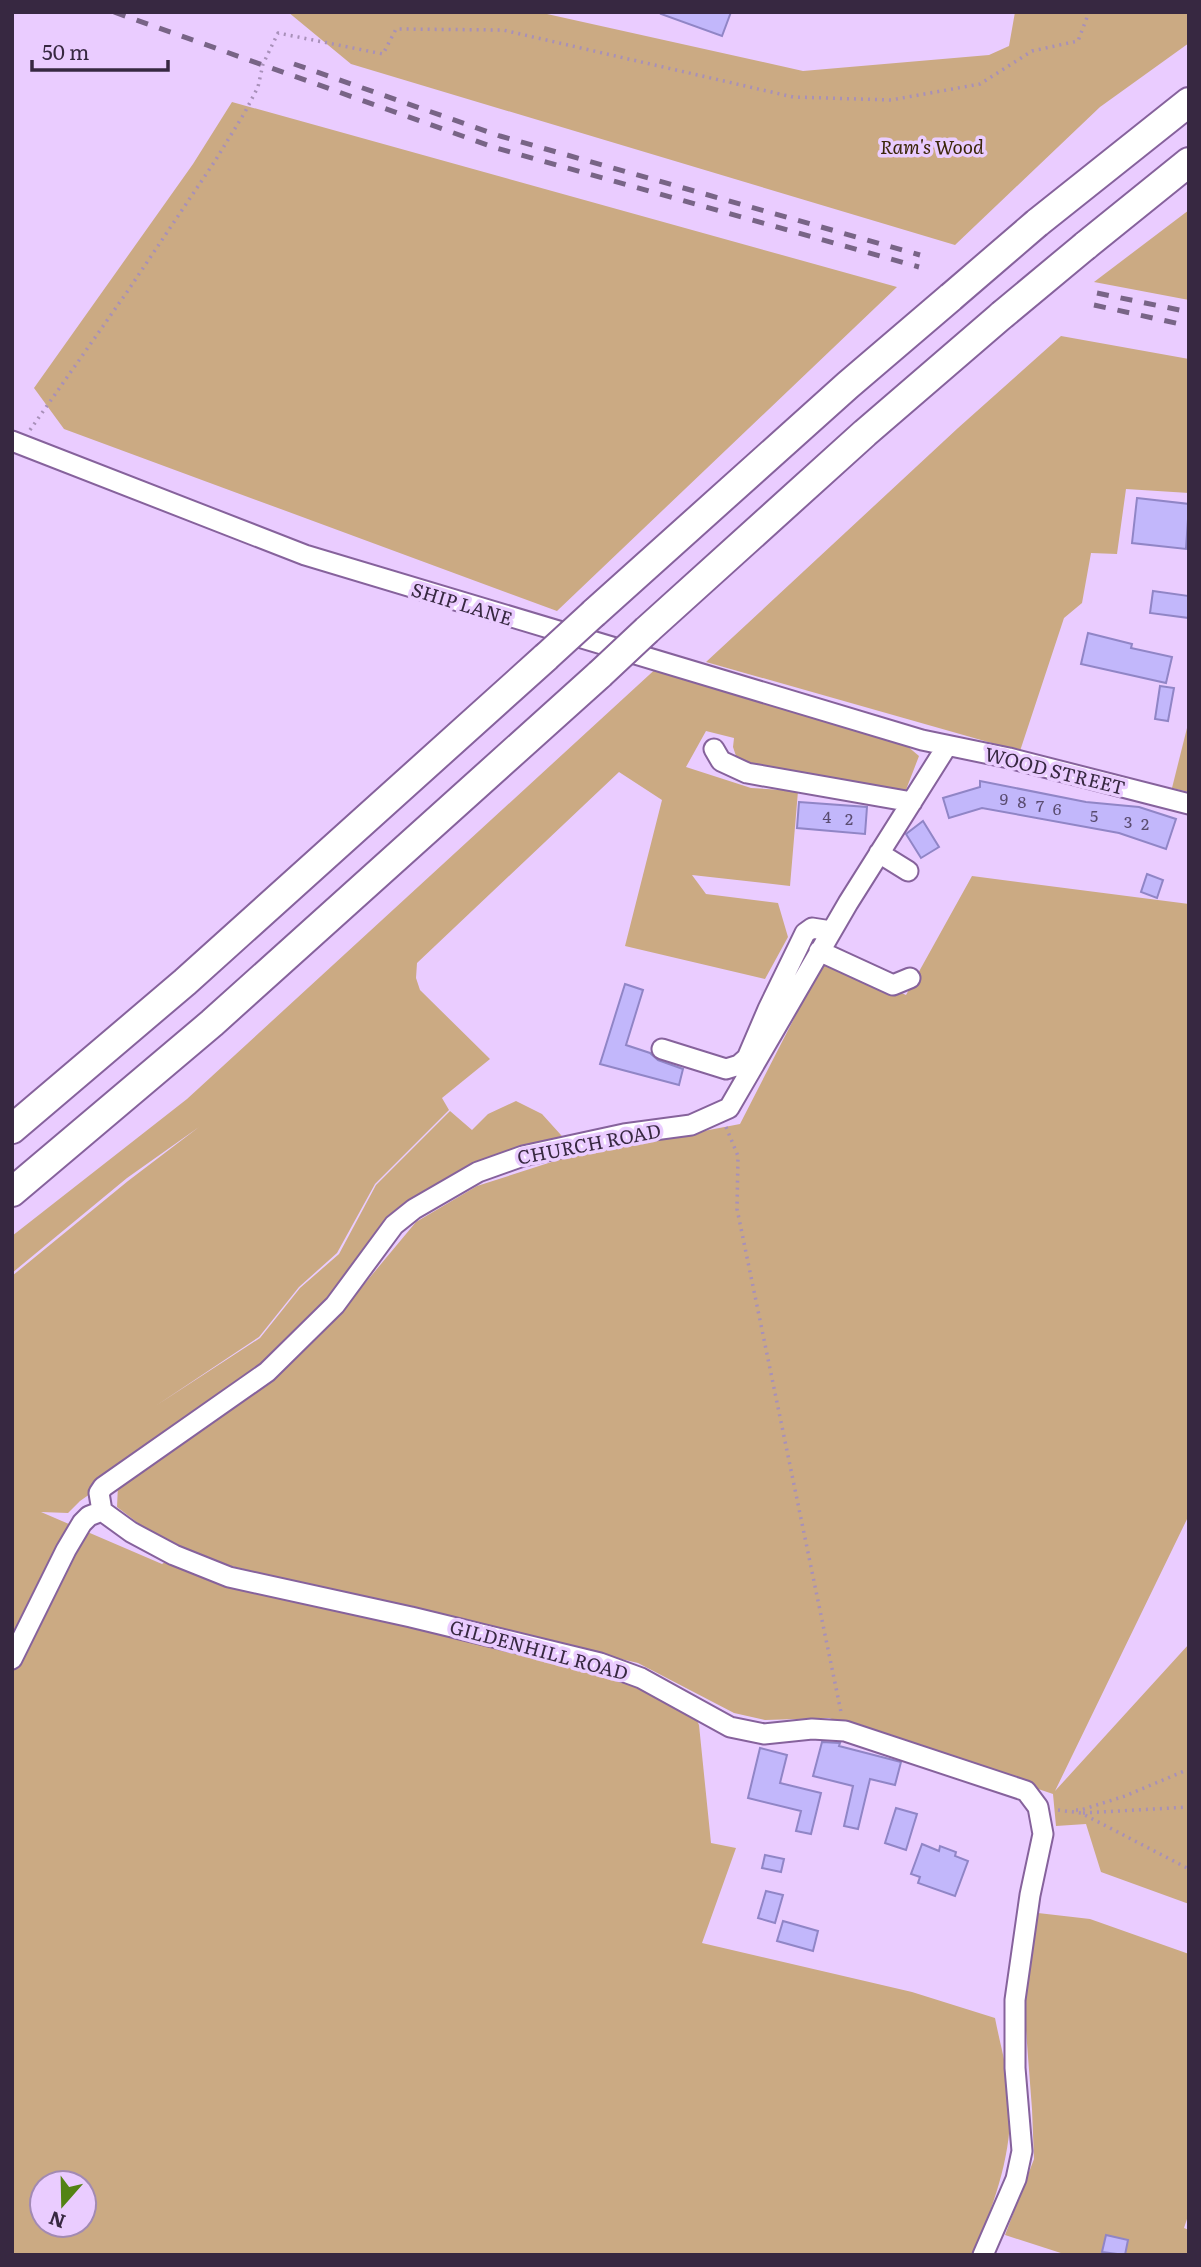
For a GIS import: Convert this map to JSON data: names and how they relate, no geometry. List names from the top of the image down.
{
  "streets": {
    "street": [
      "SHIP LANE",
      "WOOD STREET",
      "CHURCH ROAD",
      "GILDENHILL ROAD"
    ]
  },
  "crossings": [
    ["SHIP LANE", "WOOD STREET"],
    ["CHURCH ROAD", "GILDENHILL ROAD"]
  ],
  "parks": ["Ram's Wood"],
  "house_numbers": [
    "9",
    "8",
    "7",
    "6",
    "5",
    "4",
    "2",
    "3",
    "2"
  ],
  "scale_bar": "50 m",
  "north": "bottom"
}
